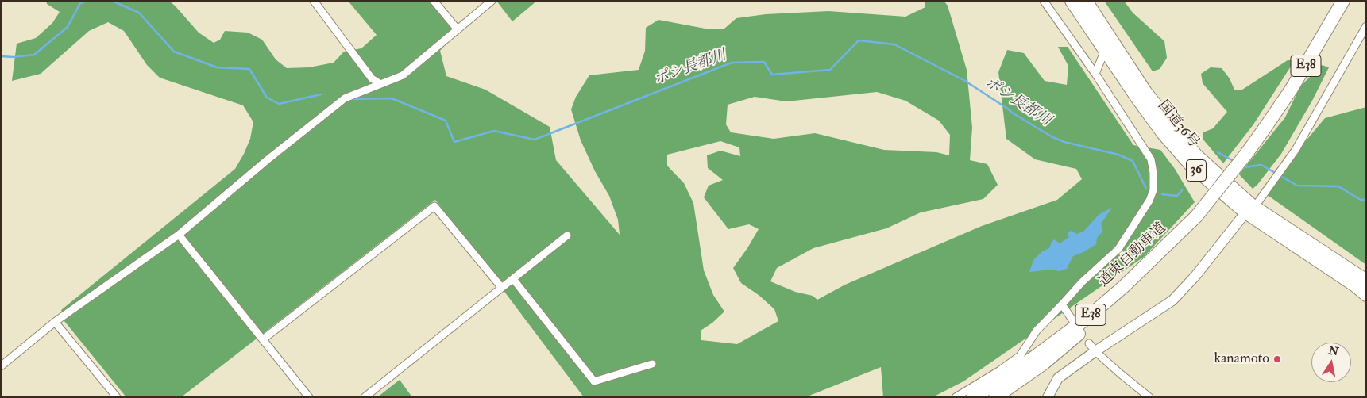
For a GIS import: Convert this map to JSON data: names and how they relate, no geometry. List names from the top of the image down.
{
  "streets": {
    "highway": [
      "E38",
      "国道36号",
      "36",
      "道東自動車道"
    ]
  },
  "water": ["ポシ長都川"],
  "places": ["kanamoto"],
  "north": "top"
}
